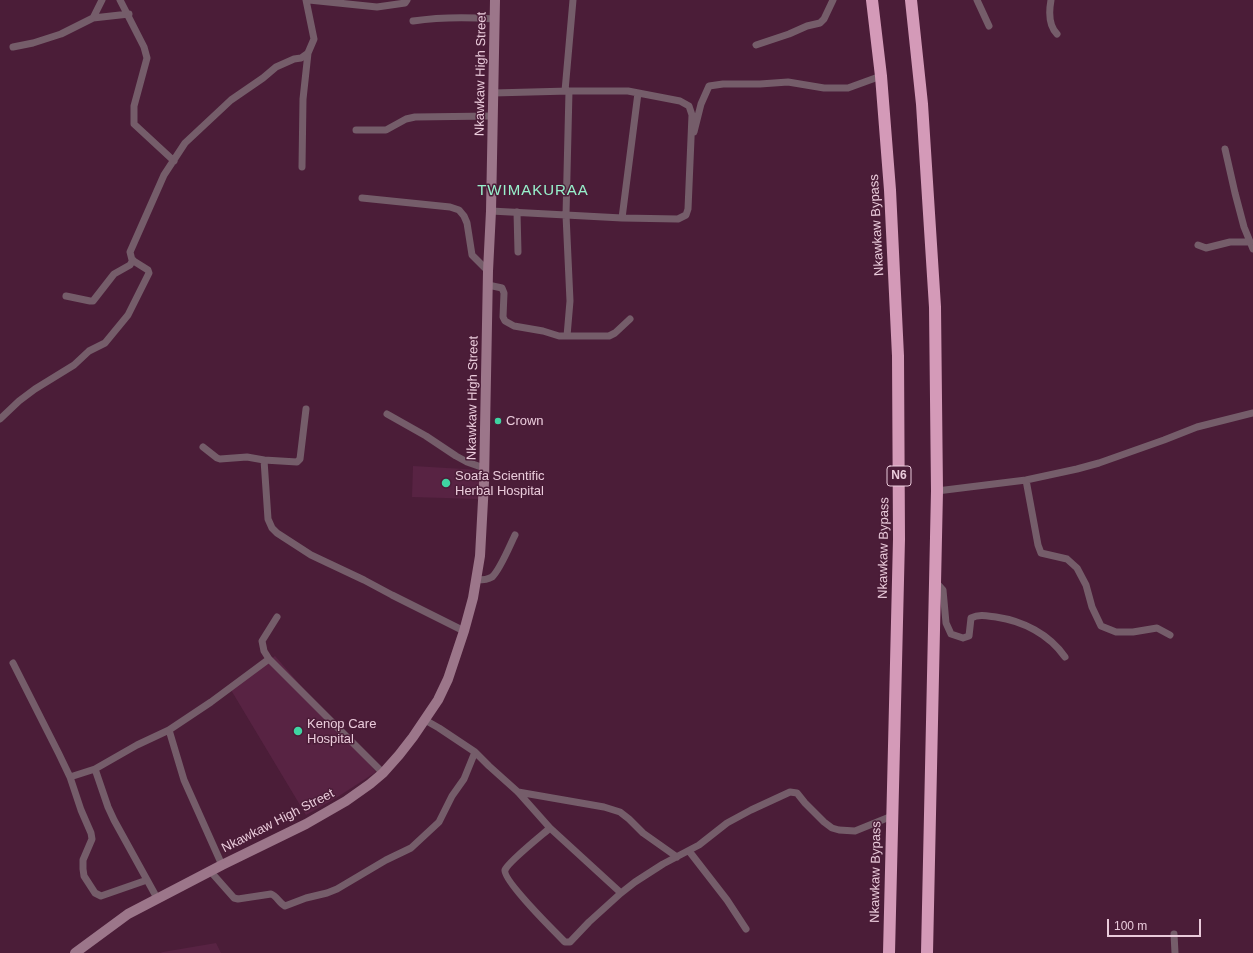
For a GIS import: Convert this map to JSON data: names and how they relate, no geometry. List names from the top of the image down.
{
  "streets": {
    "highway": ["Nkawkaw Bypass", "N6"],
    "main road": ["Nkawkaw High Street"]
  },
  "districts": ["TWIMAKURAA"],
  "places": ["Crown", "Soafa Scientific Herbal Hospital", "Kenop Care Hospital"],
  "scale_bar": "100 m"
}
